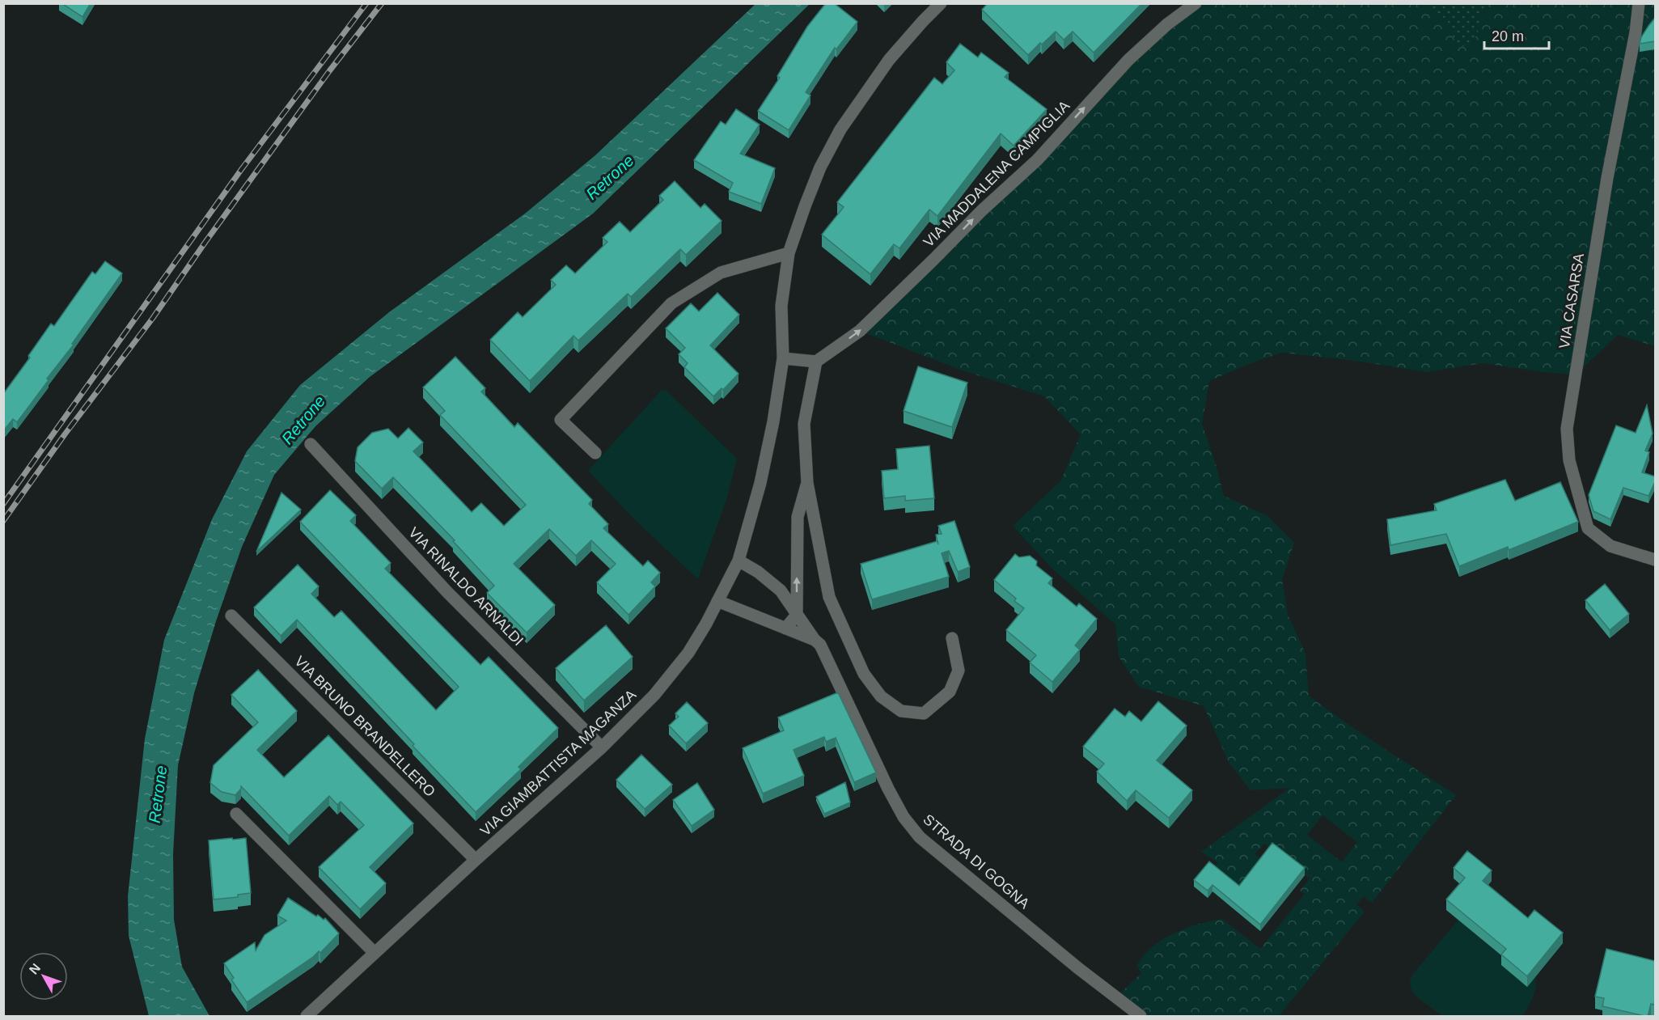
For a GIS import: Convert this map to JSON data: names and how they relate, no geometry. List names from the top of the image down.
{
  "streets": {
    "street": [
      "VIA MADDALENA CAMPIGLIA",
      "VIA CASARSA",
      "VIA RINALDO ARNALDI",
      "VIA BRUNO BRANDELLERO",
      "VIA GIAMBATTISTA MAGANZA",
      "STRADA DI GOGNA"
    ]
  },
  "crossings": [
    ["VIA RINALDO ARNALDI", "VIA GIAMBATTISTA MAGANZA"],
    ["VIA BRUNO BRANDELLERO", "VIA GIAMBATTISTA MAGANZA"],
    ["VIA GIAMBATTISTA MAGANZA", "STRADA DI GOGNA"]
  ],
  "one_way": ["VIA MADDALENA CAMPIGLIA"],
  "water": ["Retrone"],
  "scale_bar": "20 m",
  "north": "top left"
}
